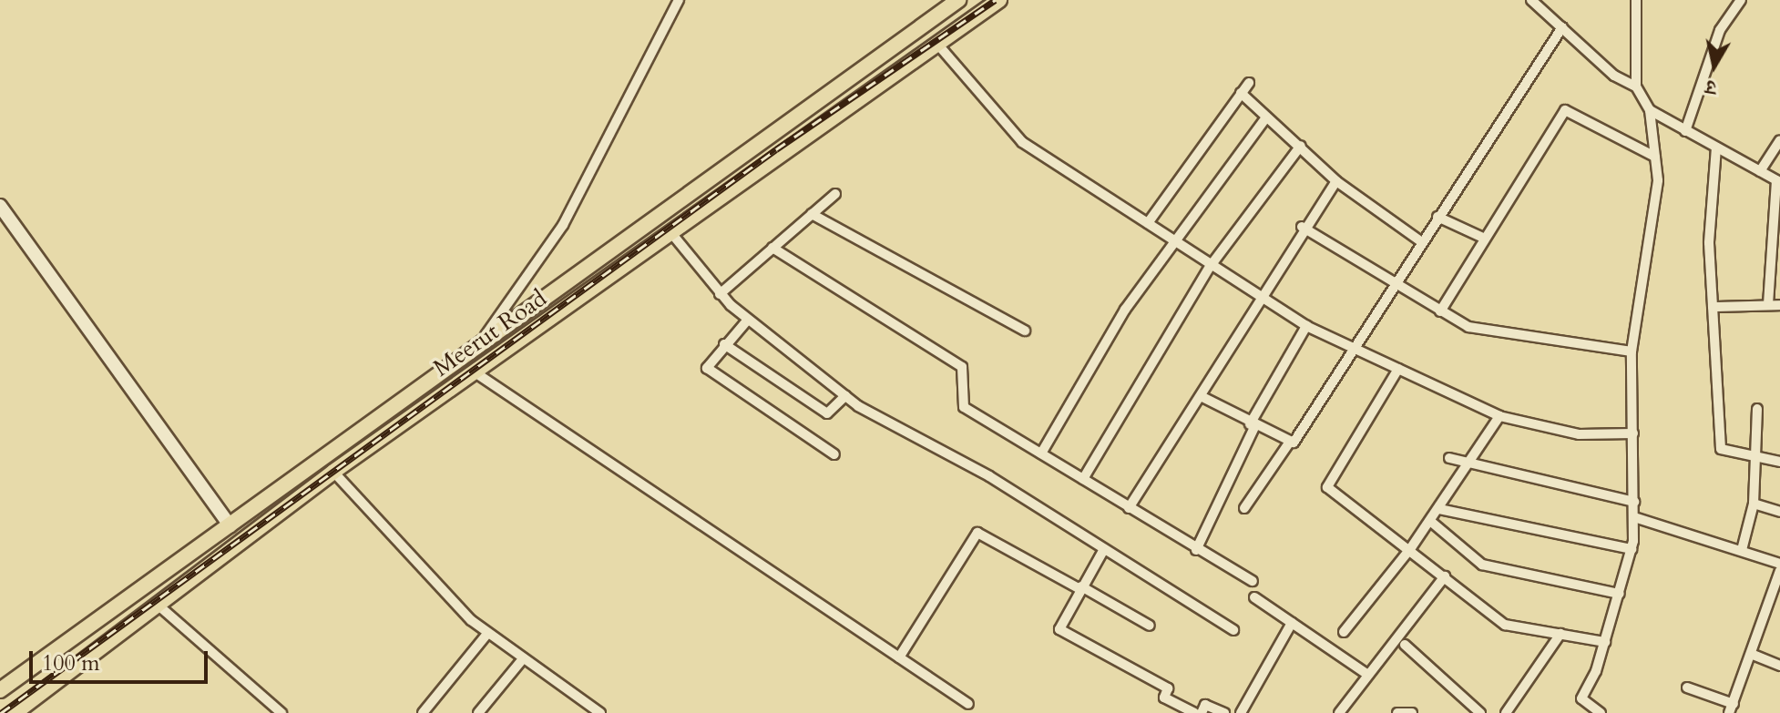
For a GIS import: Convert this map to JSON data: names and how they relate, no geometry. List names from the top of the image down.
{
  "streets": {
    "main road": ["Meerut Road"]
  },
  "scale_bar": "100 m",
  "north": "bottom"
}
